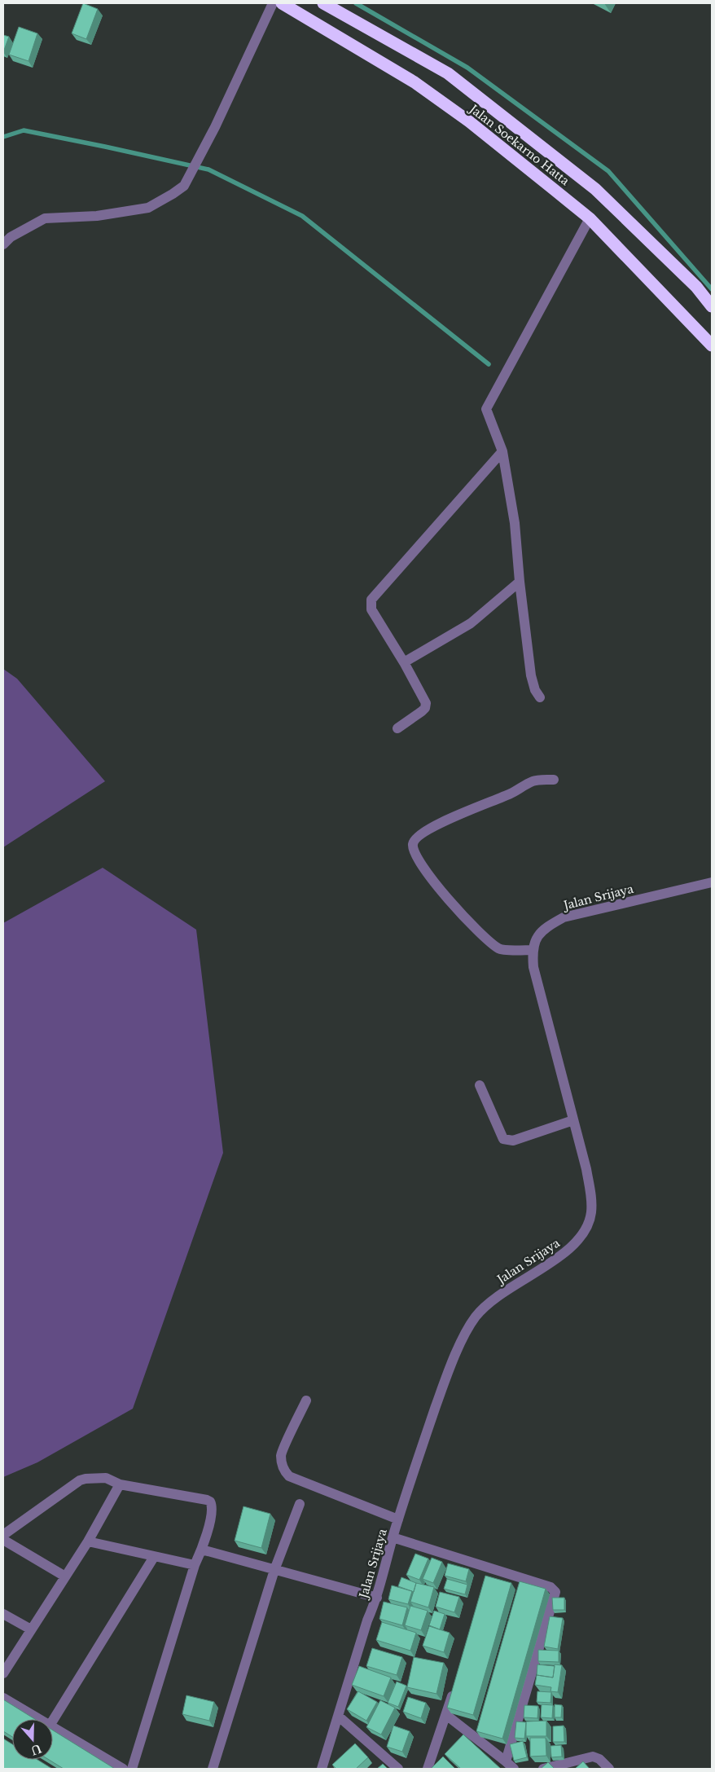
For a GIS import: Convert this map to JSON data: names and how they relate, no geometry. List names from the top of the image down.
{
  "streets": {
    "highway": ["Jalan Soekarno Hatta"],
    "street": ["Jalan Srijaya"]
  },
  "north": "bottom"
}
